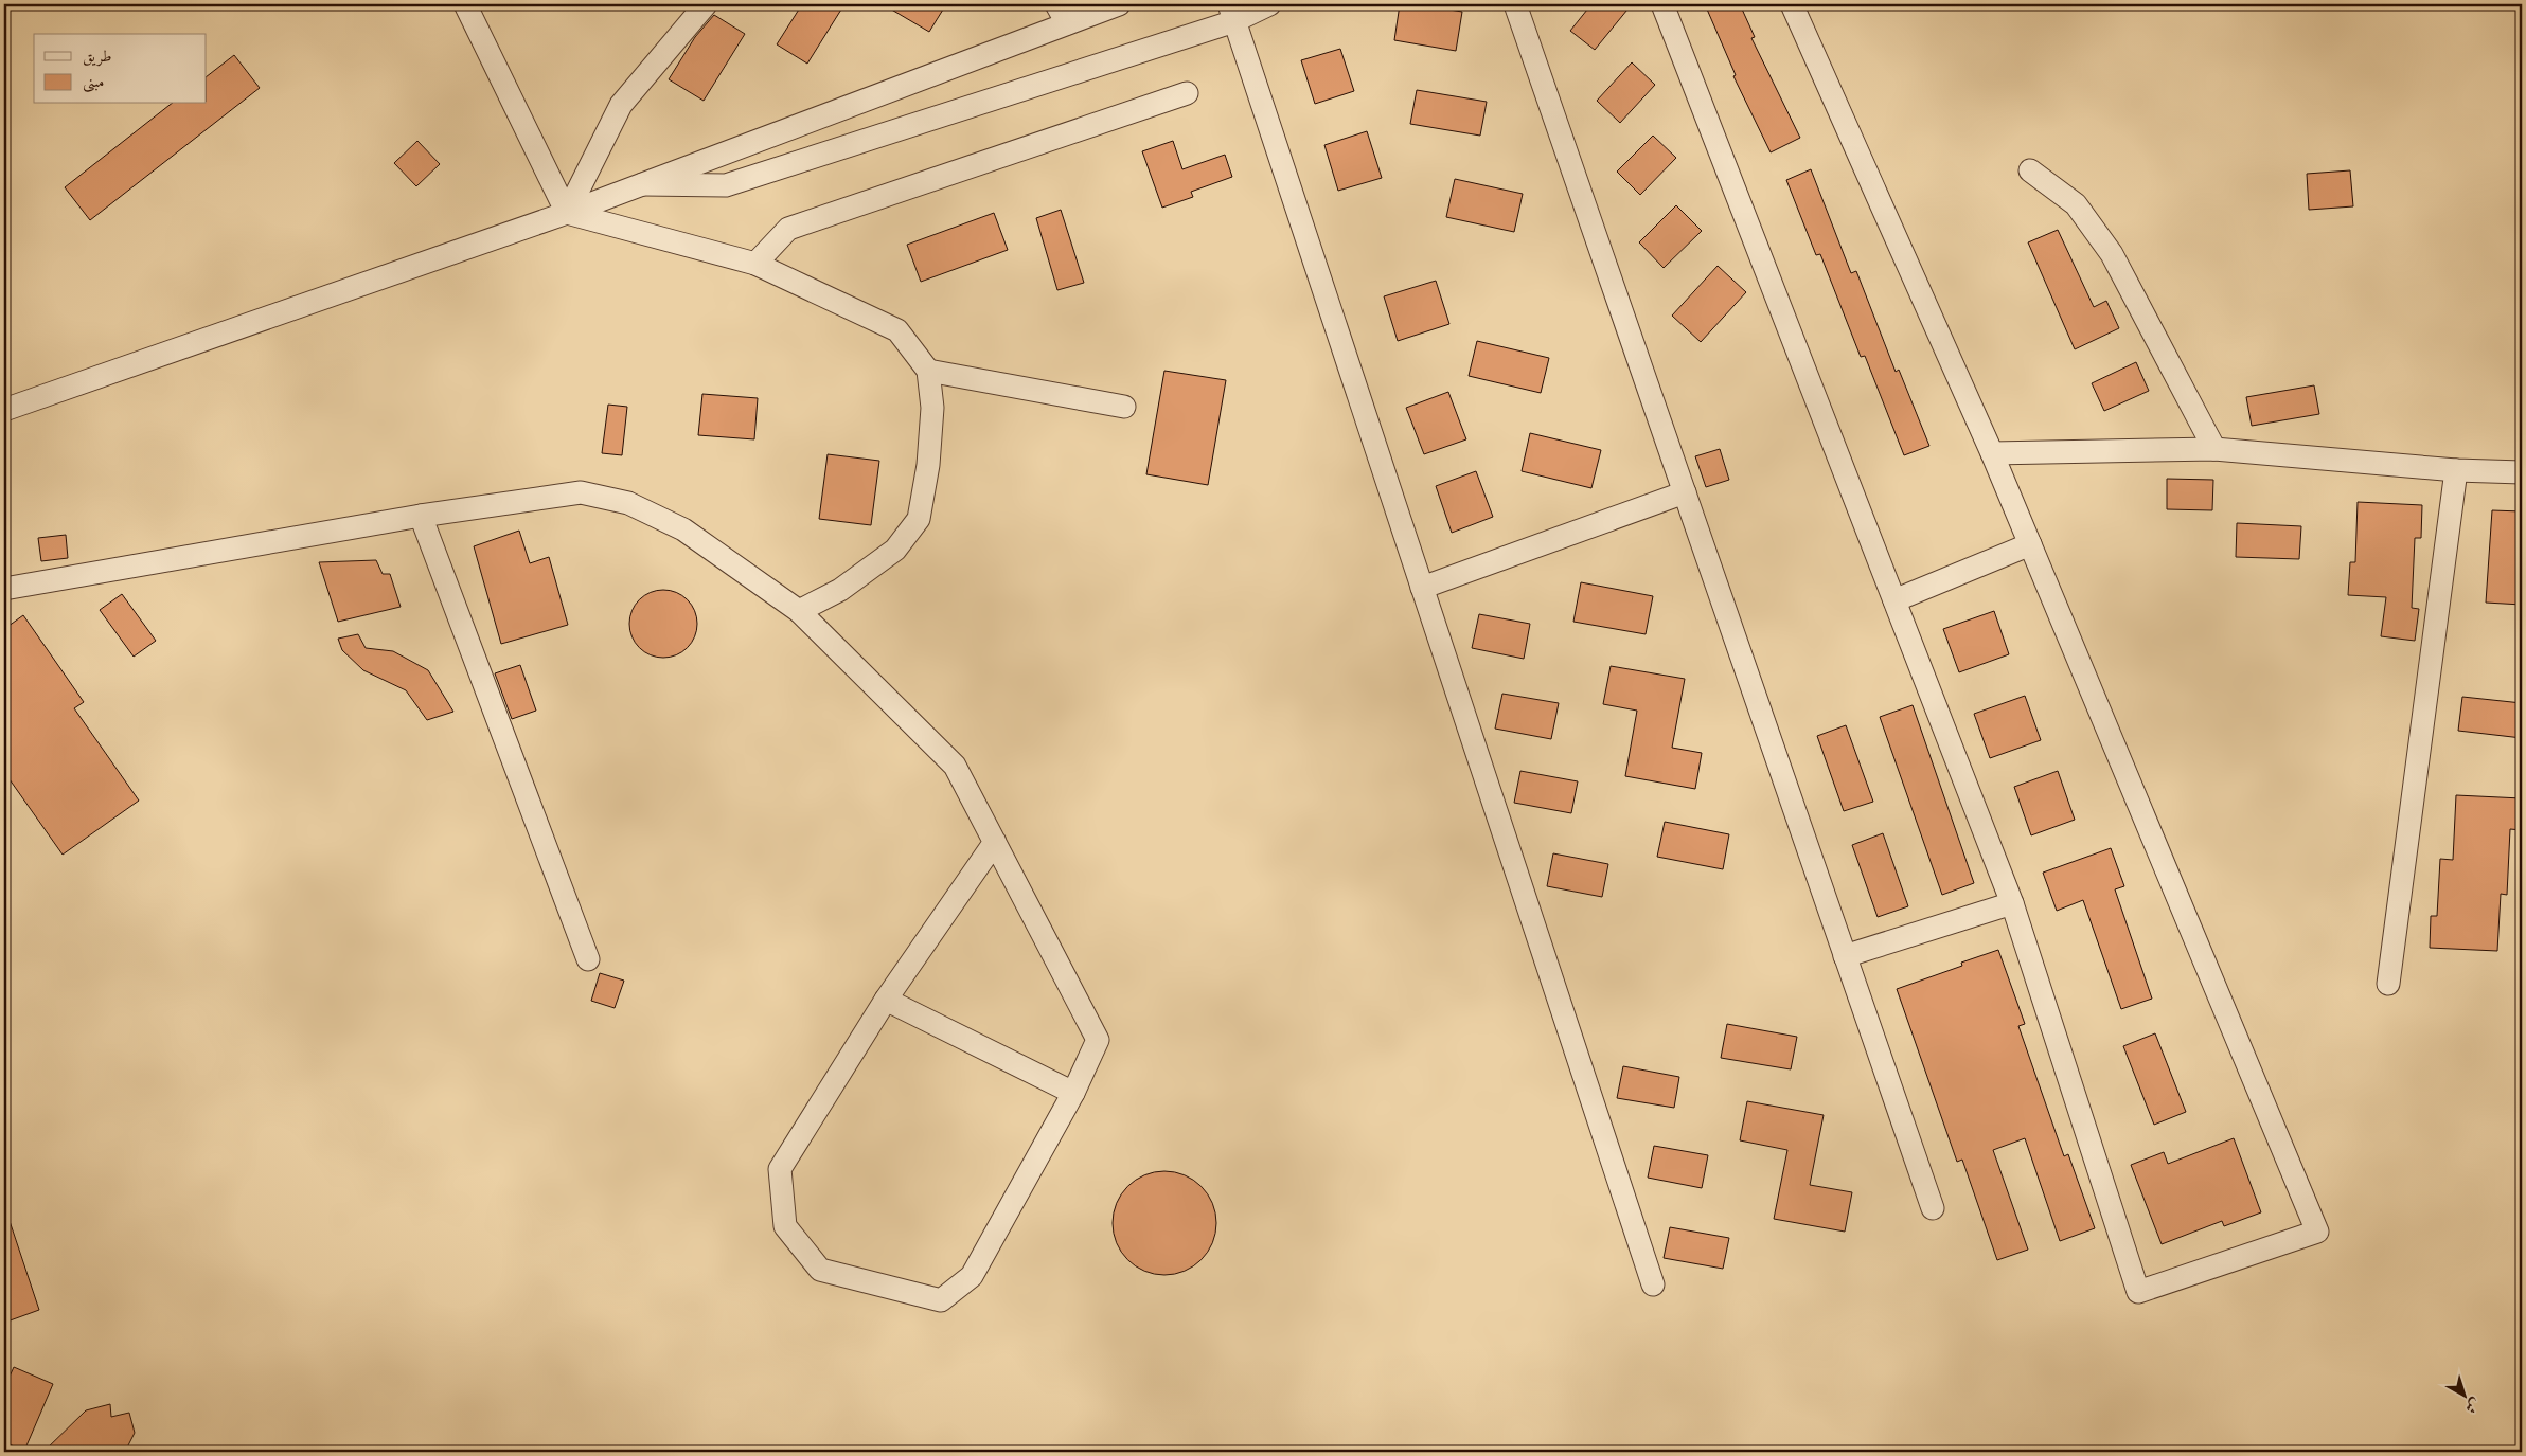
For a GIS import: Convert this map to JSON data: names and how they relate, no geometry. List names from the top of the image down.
{
  "legend": ["طريق", "مبنى"],
  "north": "bottom right"
}
